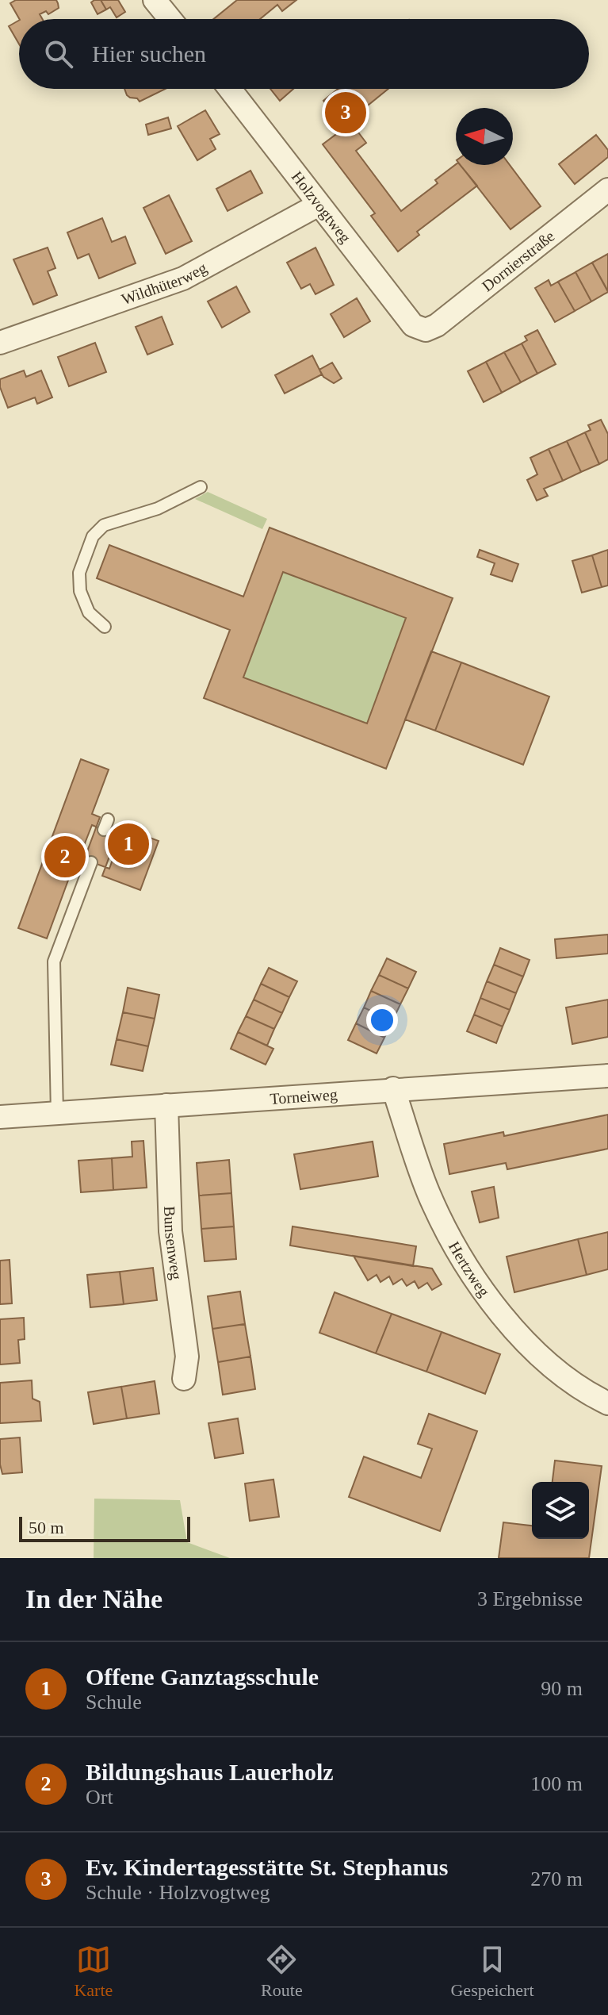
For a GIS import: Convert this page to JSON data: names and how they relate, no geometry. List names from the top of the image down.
{
  "streets": {
    "street": [
      "Holzvogtweg",
      "Dornierstraße",
      "Wildhüterweg",
      "Torneiweg",
      "Bunsenweg",
      "Hertzweg"
    ]
  },
  "crossings": [
    ["Holzvogtweg", "Dornierstraße"],
    ["Holzvogtweg", "Wildhüterweg"],
    ["Torneiweg", "Bunsenweg"],
    ["Torneiweg", "Hertzweg"]
  ],
  "scale_bar": "50 m",
  "north": "left",
  "page": {
    "search": "Hier suchen",
    "pins": ["3", "1", "2"],
    "scale": "50 m",
    "heading": ["In der Nähe", "3 Ergebnisse"],
    "list": [
      {
        "mark": "1",
        "name": "Offene Ganztagsschule",
        "note": "Schule",
        "value": "90 m"
      },
      {
        "mark": "2",
        "name": "Bildungshaus Lauerholz",
        "note": "Ort",
        "value": "100 m"
      },
      {
        "mark": "3",
        "name": "Ev. Kindertagesstätte St. Stephanus",
        "note": "Schule · Holzvogtweg",
        "value": "270 m"
      }
    ],
    "nav": ["Karte", "Route", "Gespeichert"]
  }
}
